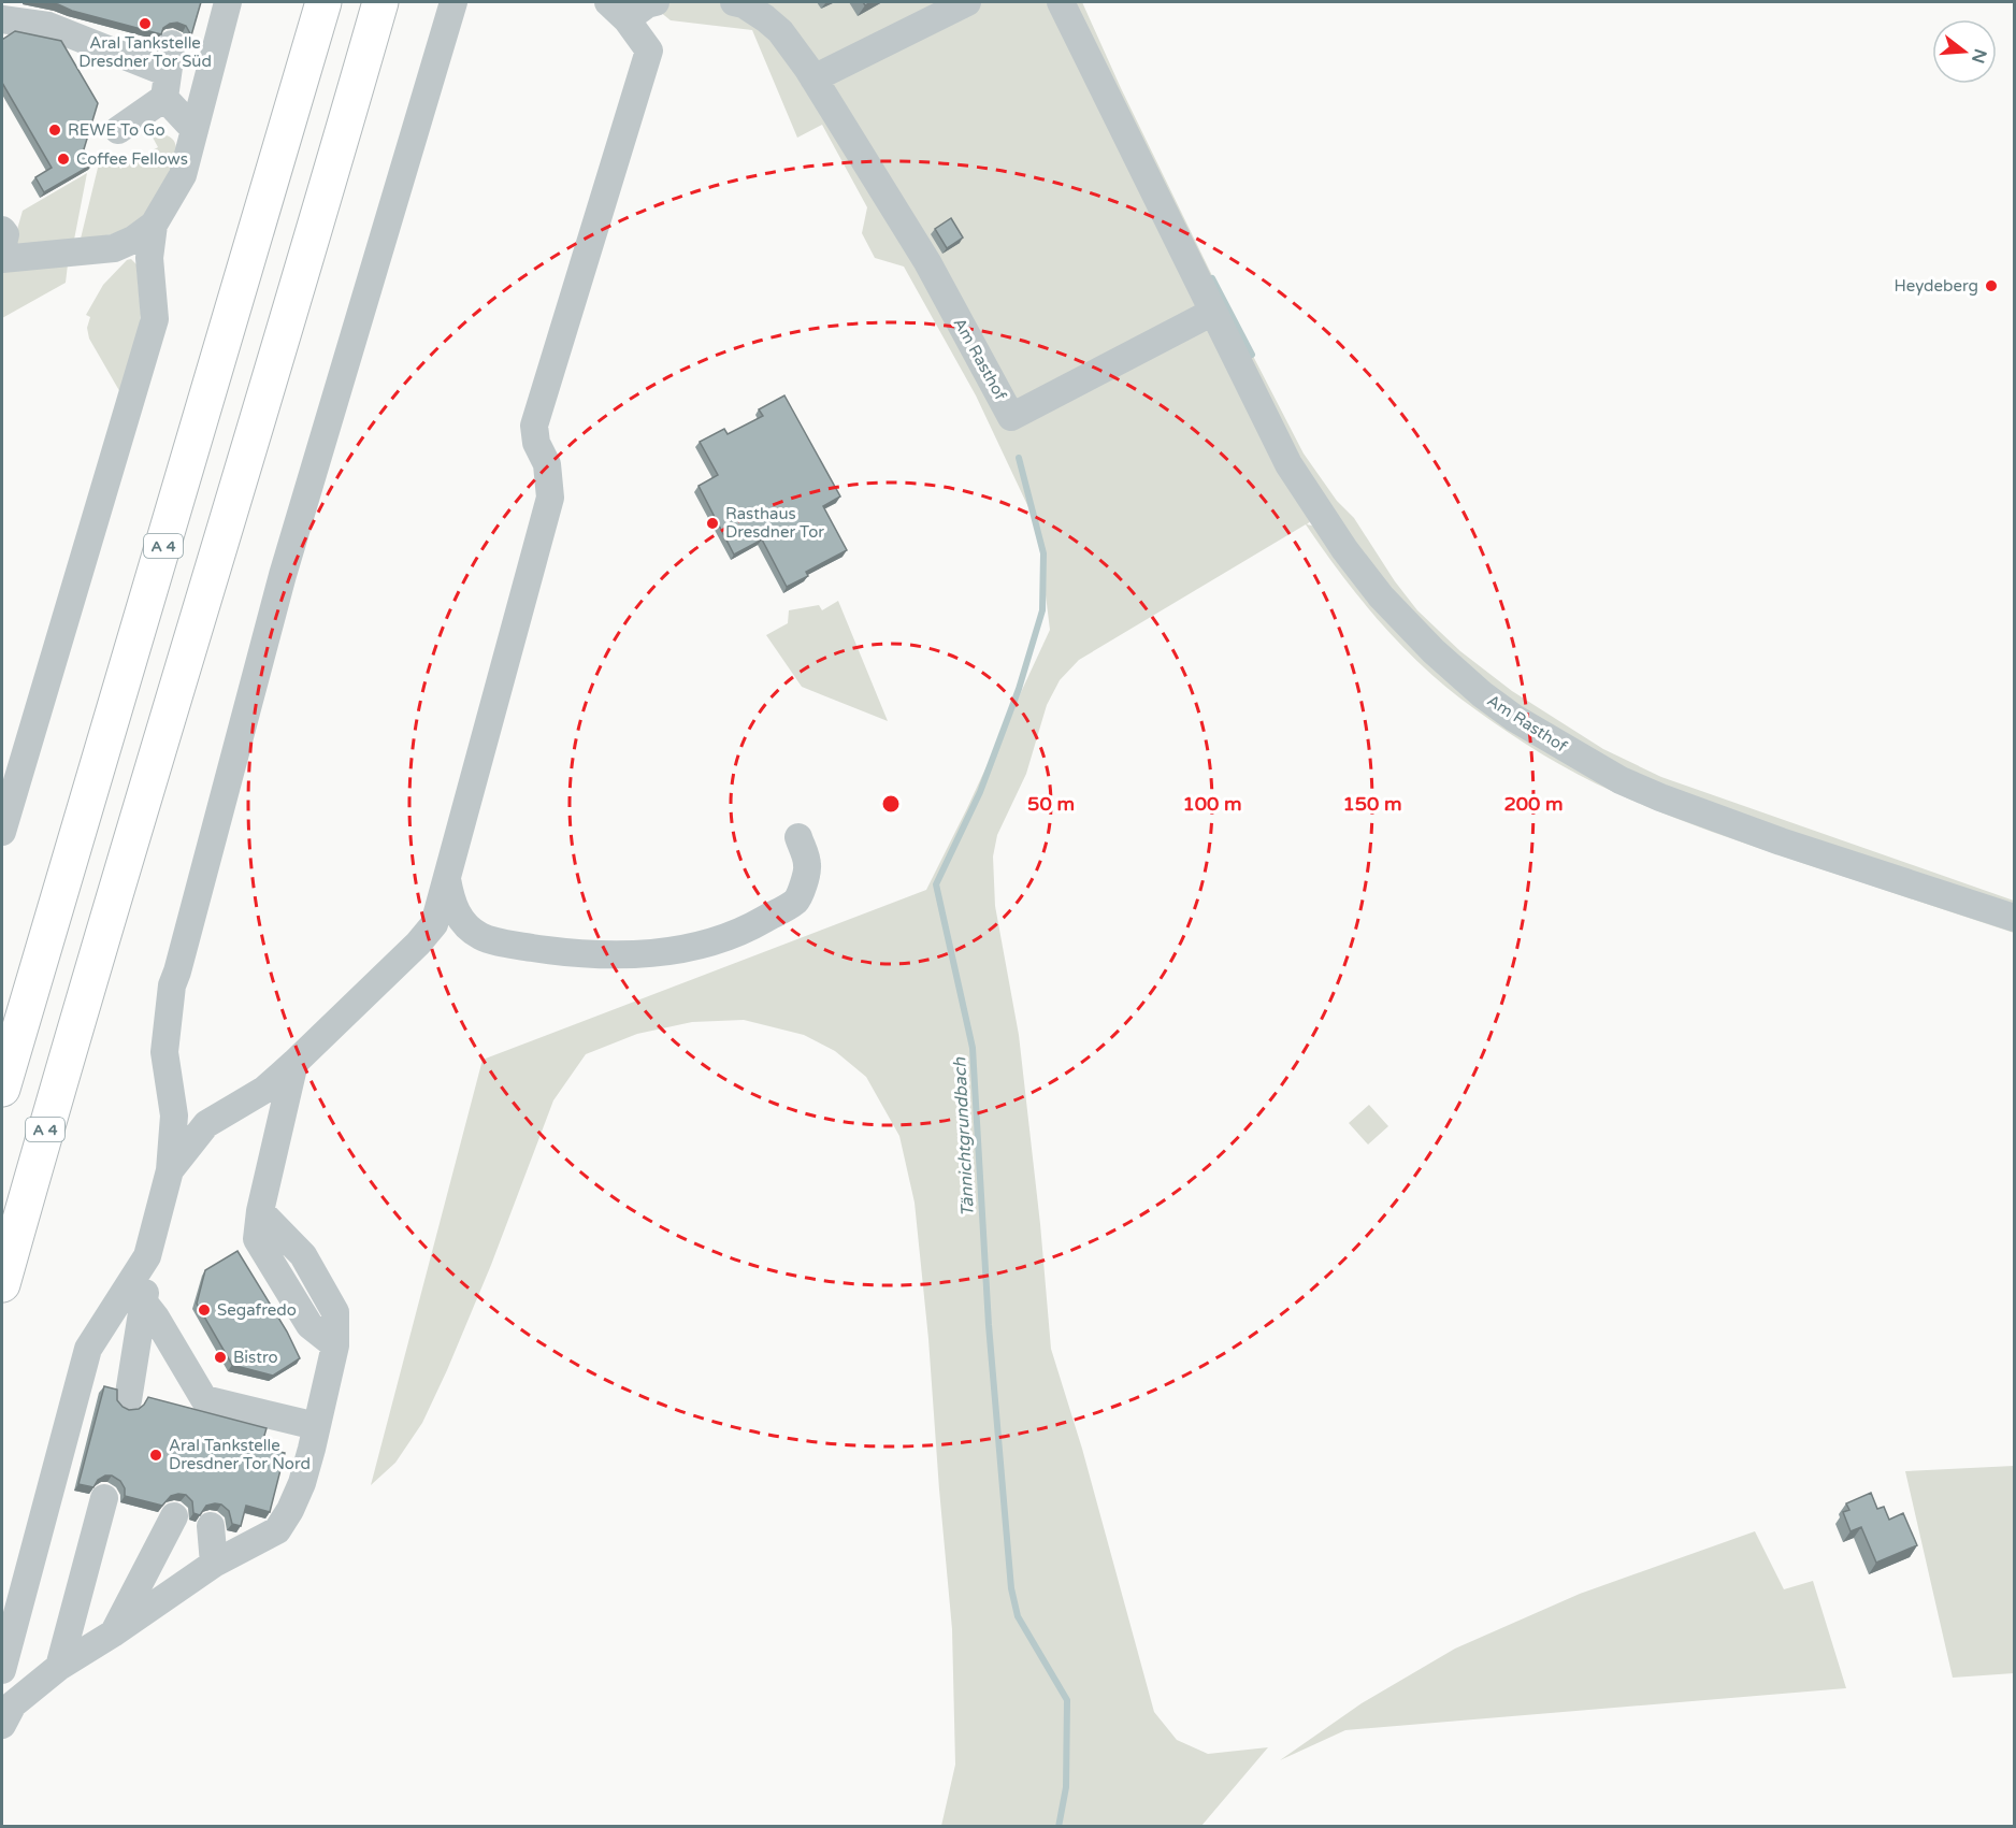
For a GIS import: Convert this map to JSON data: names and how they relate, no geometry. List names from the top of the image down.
{
  "streets": {
    "highway": ["A 4"],
    "lane": ["Am Rasthof"]
  },
  "water": ["Tännichtgrundbach"],
  "places": [
    "Aral Tankstelle Dresdner Tor Süd",
    "REWE To Go",
    "Coffee Fellows",
    "Heydeberg",
    "Rasthaus Dresdner Tor",
    "Segafredo",
    "Bistro",
    "Aral Tankstelle Dresdner Tor Nord"
  ],
  "north": "right",
  "rings": [
    "50 m",
    "100 m",
    "150 m",
    "200 m"
  ]
}
